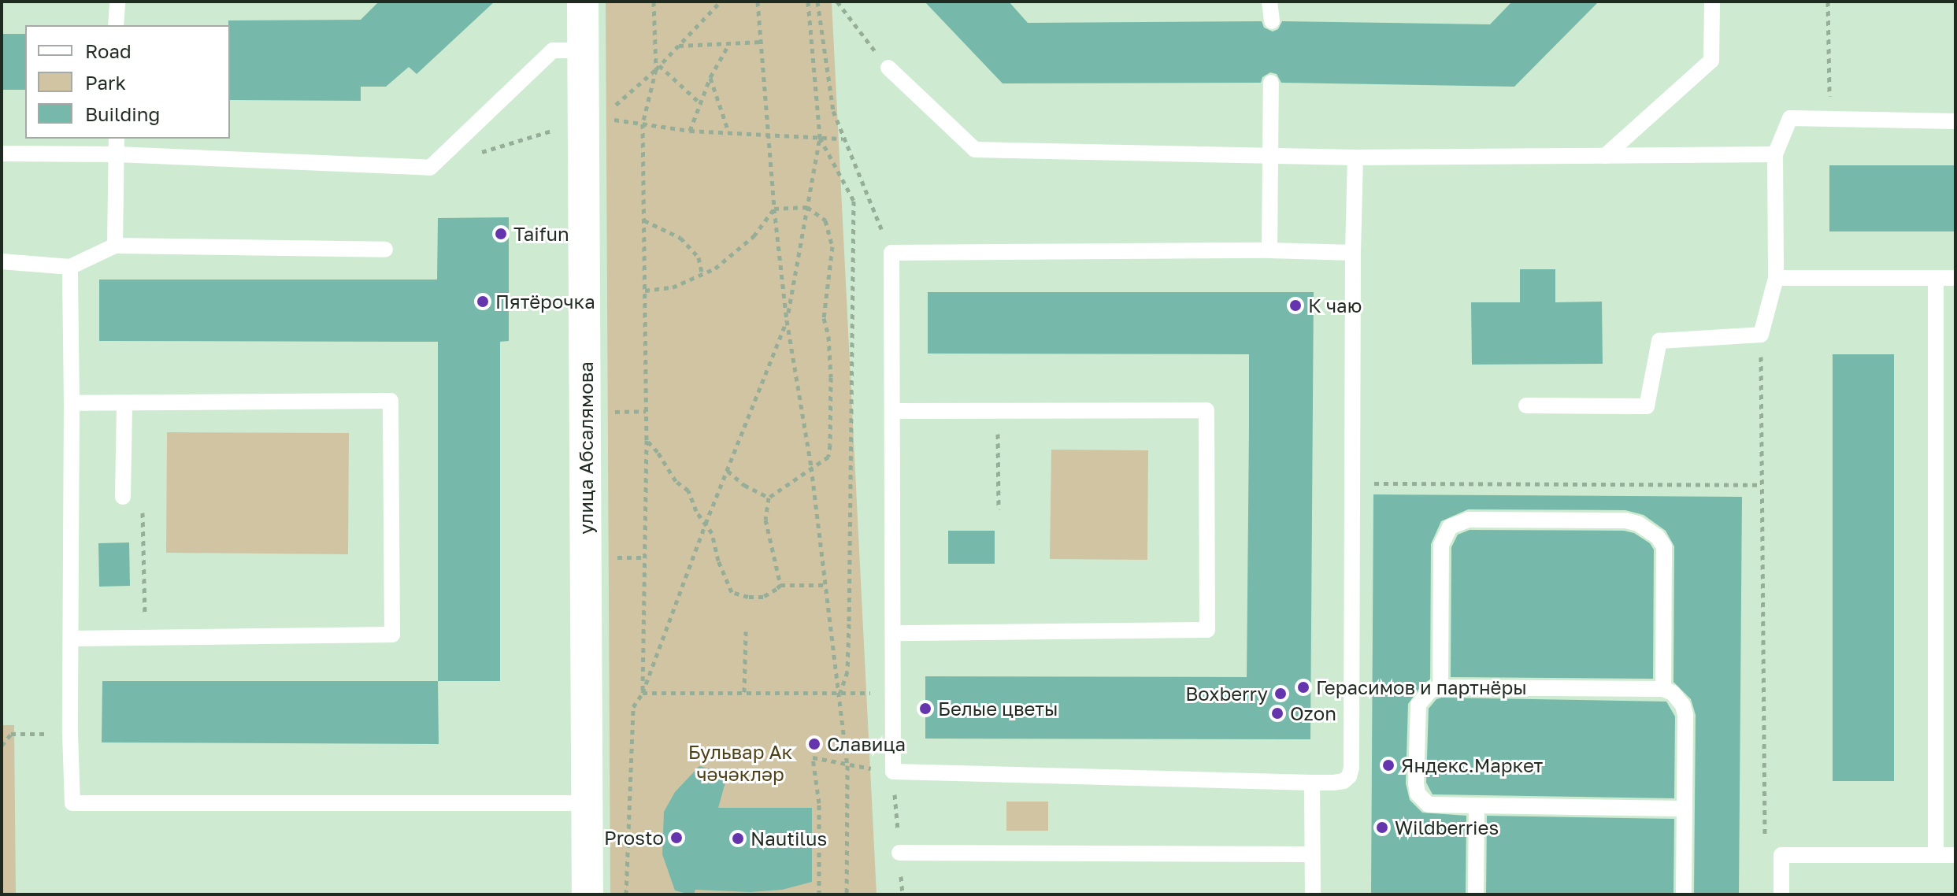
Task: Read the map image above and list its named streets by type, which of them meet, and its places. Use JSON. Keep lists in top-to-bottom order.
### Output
{
  "streets": {
    "street": ["улица Абсалямова"]
  },
  "parks": ["Бульвар Ак чәчәкләр"],
  "places": [
    "Taifun",
    "Пятёрочка",
    "К чаю",
    "Герасимов и партнёры",
    "Boxberry",
    "Белые цветы",
    "Ozon",
    "Славица",
    "Яндекс.Маркет",
    "Wildberries",
    "Prosto",
    "Nautilus"
  ],
  "legend": ["Road", "Park", "Building"]
}
